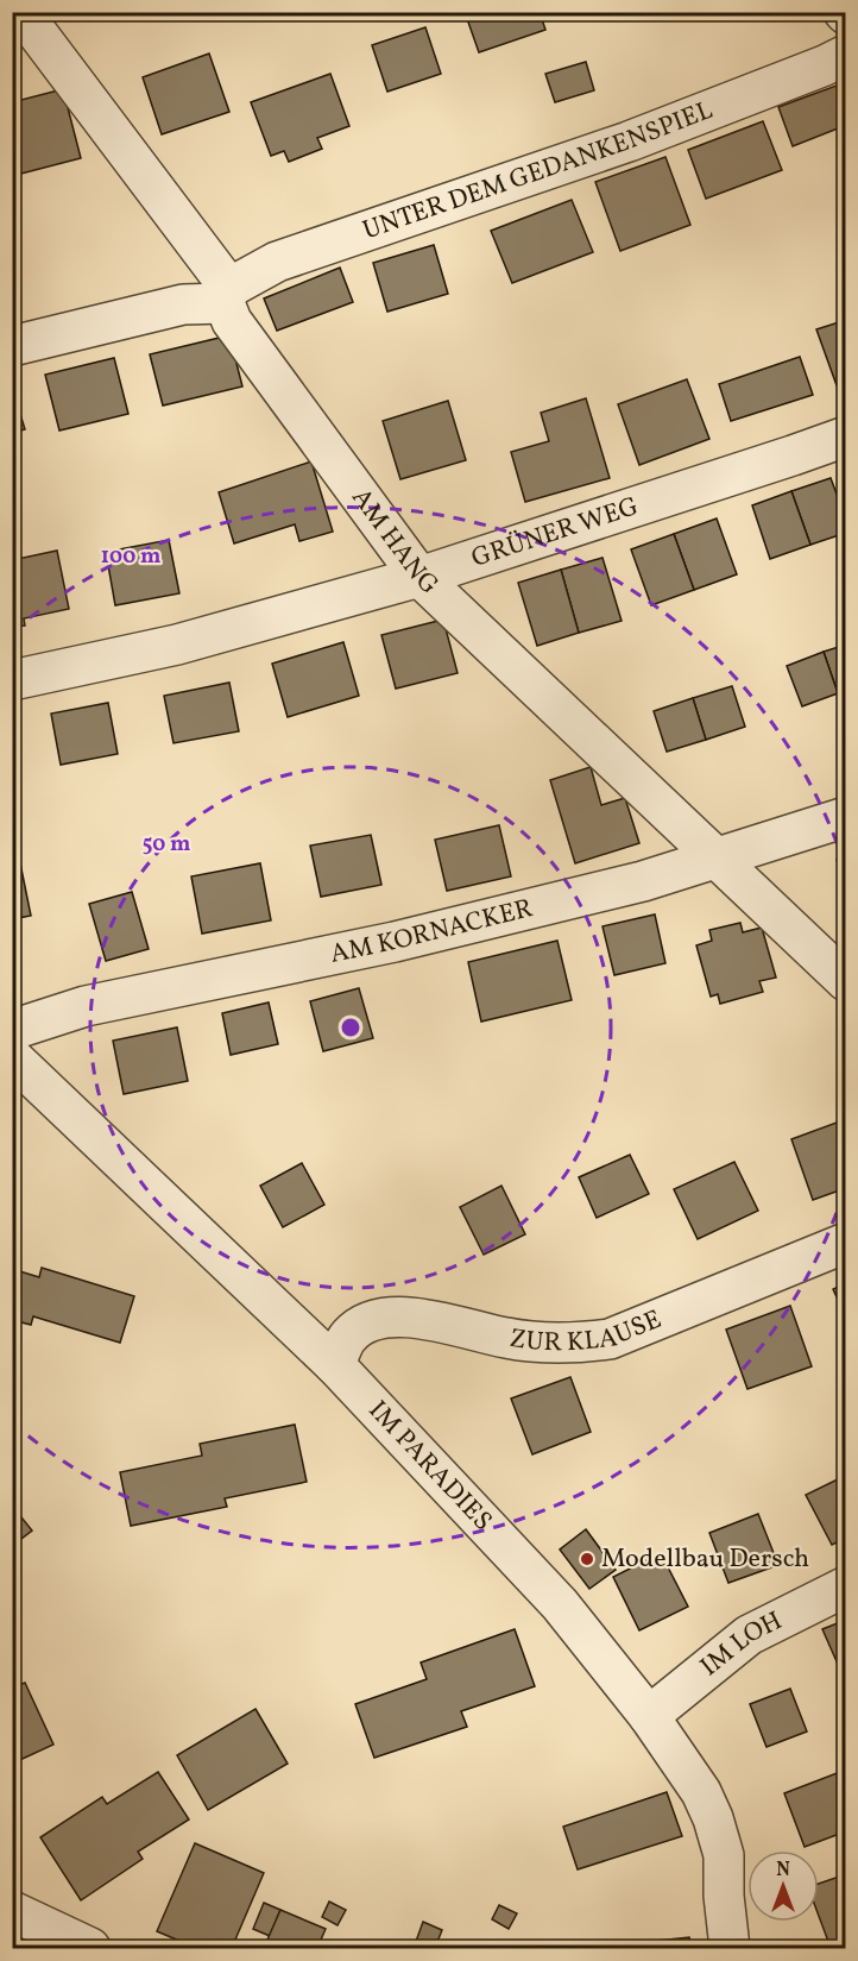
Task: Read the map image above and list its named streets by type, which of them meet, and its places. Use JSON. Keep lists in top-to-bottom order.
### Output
{
  "streets": {
    "street": [
      "UNTER DEM GEDANKENSPIEL",
      "GRÜNER WEG",
      "AM HANG",
      "AM KORNACKER",
      "ZUR KLAUSE",
      "IM PARADIES",
      "IM LOH"
    ]
  },
  "crossings": [
    ["UNTER DEM GEDANKENSPIEL", "AM HANG"],
    ["GRÜNER WEG", "AM HANG"],
    ["AM HANG", "AM KORNACKER"],
    ["ZUR KLAUSE", "IM PARADIES"],
    ["IM PARADIES", "IM LOH"]
  ],
  "places": ["Modellbau Dersch"],
  "north": "top",
  "rings": ["100 m", "50 m"]
}
